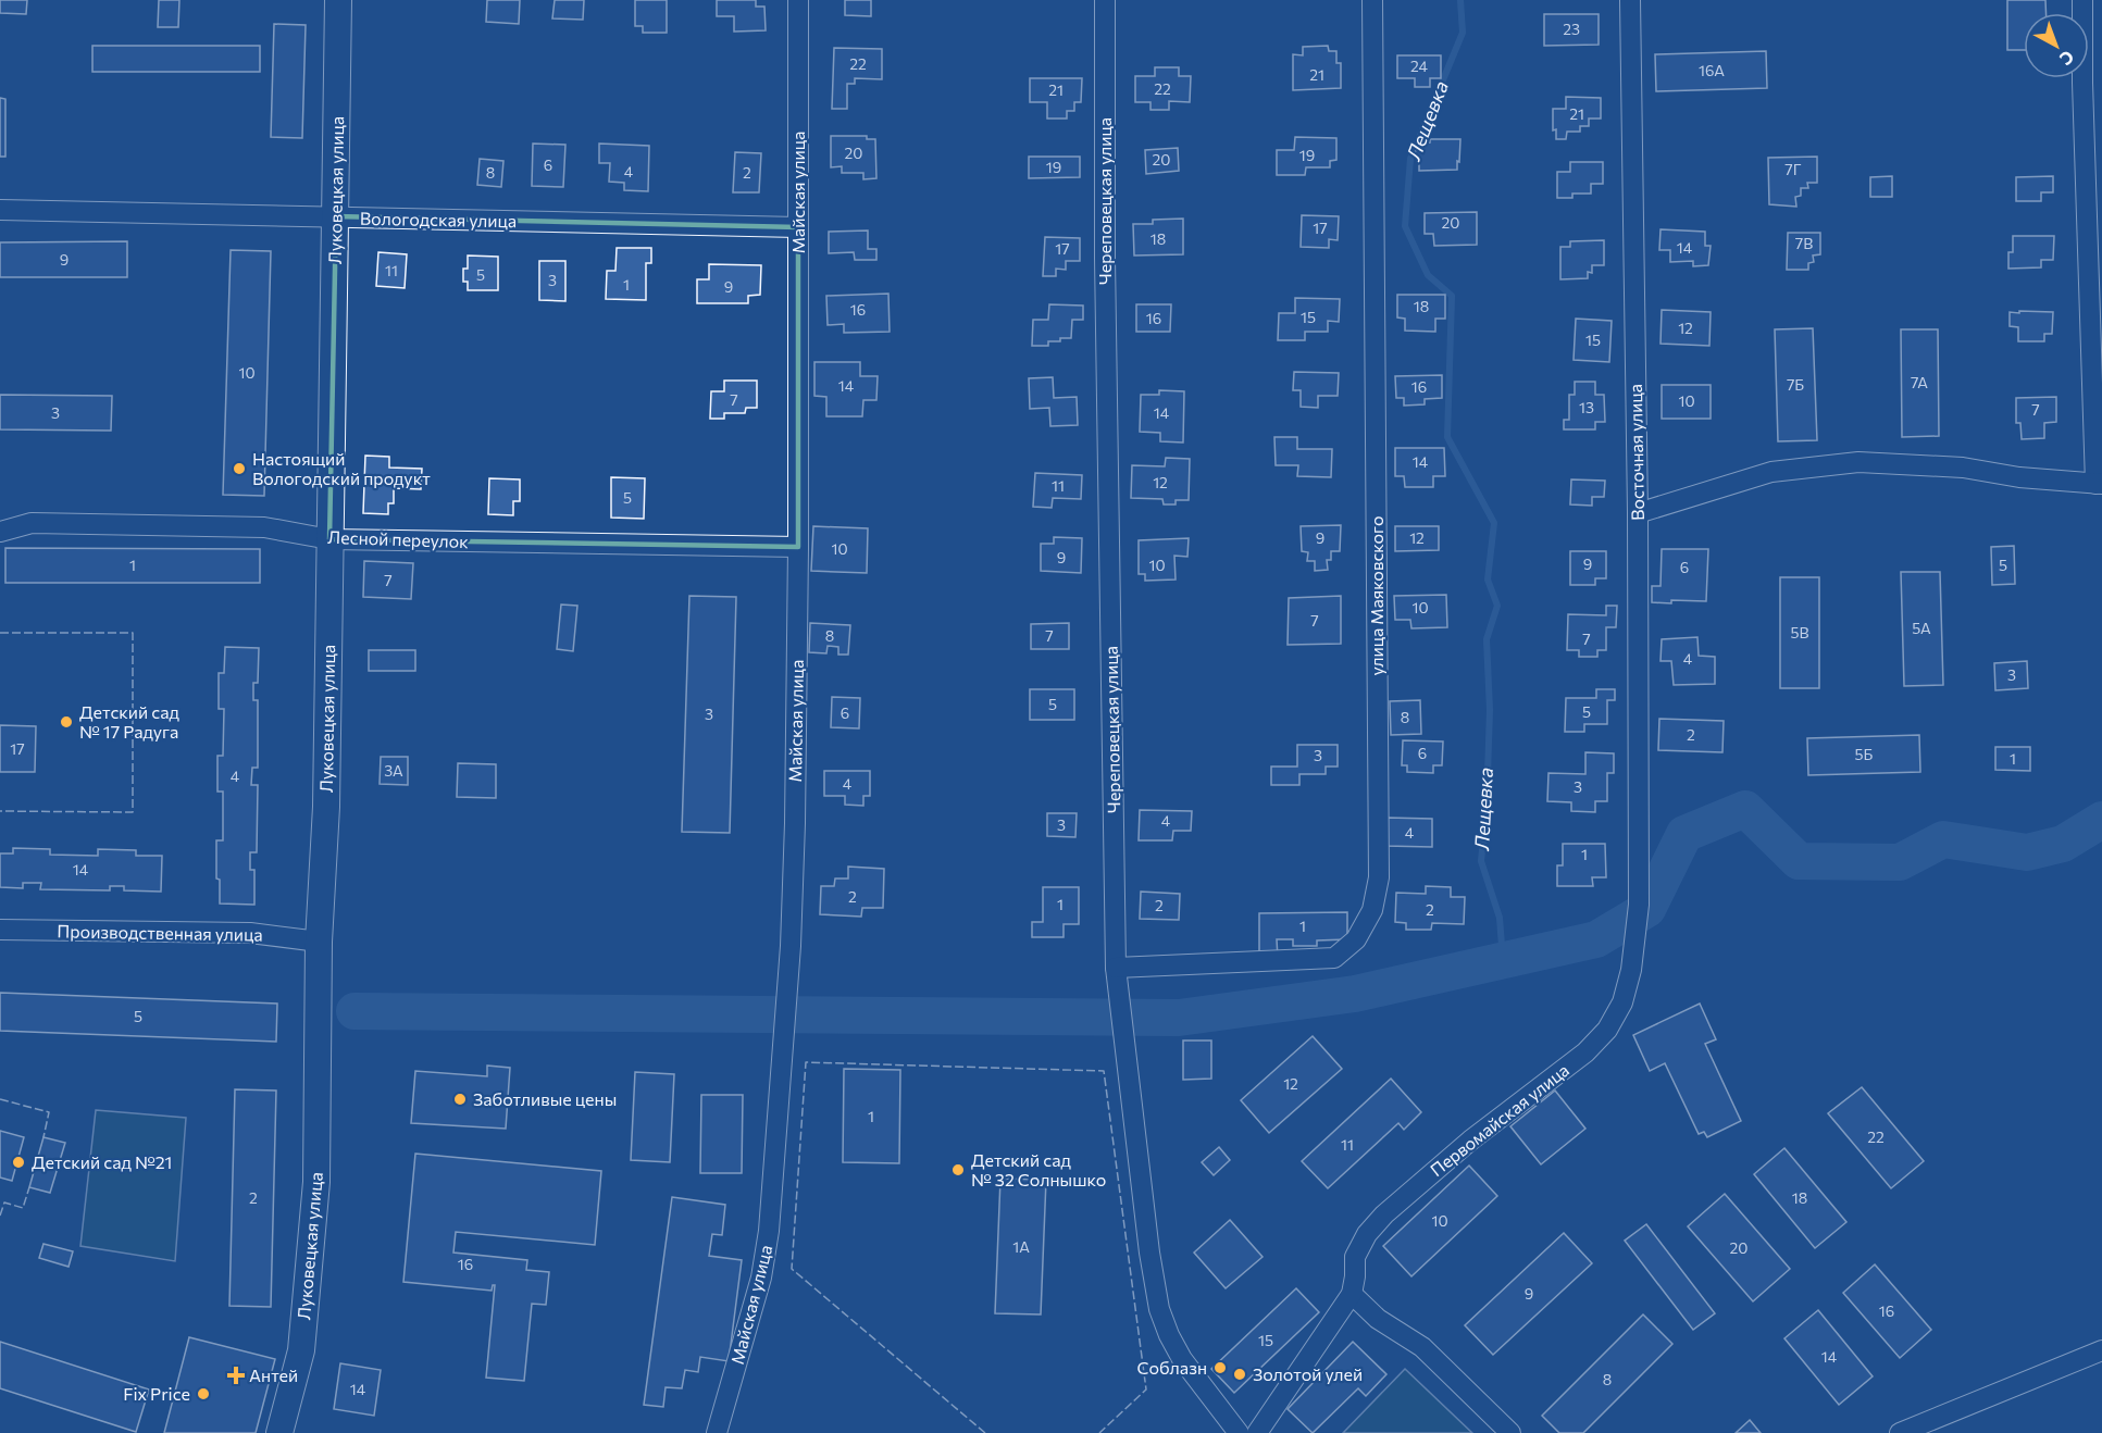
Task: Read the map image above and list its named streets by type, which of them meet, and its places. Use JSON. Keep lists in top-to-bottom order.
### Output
{
  "streets": {
    "street": [
      "Луковецкая улица",
      "Майская улица",
      "Череповецкая улица",
      "Вологодская улица",
      "Восточная улица",
      "Лесной переулок",
      "улица Маяковского",
      "Производственная улица",
      "Первомайская улица"
    ]
  },
  "crossings": [
    ["Луковецкая улица", "Вологодская улица"],
    ["Луковецкая улица", "Лесной переулок"],
    ["Луковецкая улица", "Производственная улица"],
    ["Майская улица", "Вологодская улица"],
    ["Майская улица", "Лесной переулок"],
    ["Череповецкая улица", "улица Маяковского"],
    ["Восточная улица", "Первомайская улица"]
  ],
  "water": ["Лещевка"],
  "places": {
    "other": [
      "Настоящий Вологодский продукт",
      "Детский сад № 17 Радуга",
      "Заботливые цены",
      "Детский сад №21",
      "Детский сад № 32 Солнышко",
      "Соблазн",
      "Золотой улей",
      "Fix Price"
    ],
    "health": ["Антей"]
  },
  "house_numbers": [
    "23",
    "22",
    "24",
    "16А",
    "21",
    "22",
    "21",
    "21",
    "20",
    "19",
    "20",
    "6",
    "19",
    "7Г",
    "4",
    "8",
    "2",
    "20",
    "17",
    "18",
    "7В",
    "14",
    "17",
    "9",
    "11",
    "5",
    "3",
    "1",
    "9",
    "18",
    "16",
    "15",
    "16",
    "12",
    "15",
    "10",
    "7А",
    "7Б",
    "14",
    "16",
    "7",
    "10",
    "13",
    "7",
    "3",
    "14",
    "14",
    "12",
    "11",
    "5",
    "9",
    "12",
    "10",
    "9",
    "9",
    "1",
    "10",
    "5",
    "6",
    "7",
    "10",
    "7",
    "5А",
    "5В",
    "8",
    "7",
    "7",
    "4",
    "3",
    "5",
    "5",
    "6",
    "3",
    "8",
    "2",
    "17",
    "6",
    "5Б",
    "3",
    "1",
    "3А",
    "4",
    "4",
    "3",
    "4",
    "3",
    "4",
    "1",
    "14",
    "2",
    "1",
    "2",
    "2",
    "1",
    "5",
    "12",
    "1",
    "22",
    "11",
    "2",
    "18",
    "10",
    "1А",
    "20",
    "16",
    "9",
    "16",
    "15",
    "14",
    "8",
    "14"
  ],
  "north": "bottom right"
}
